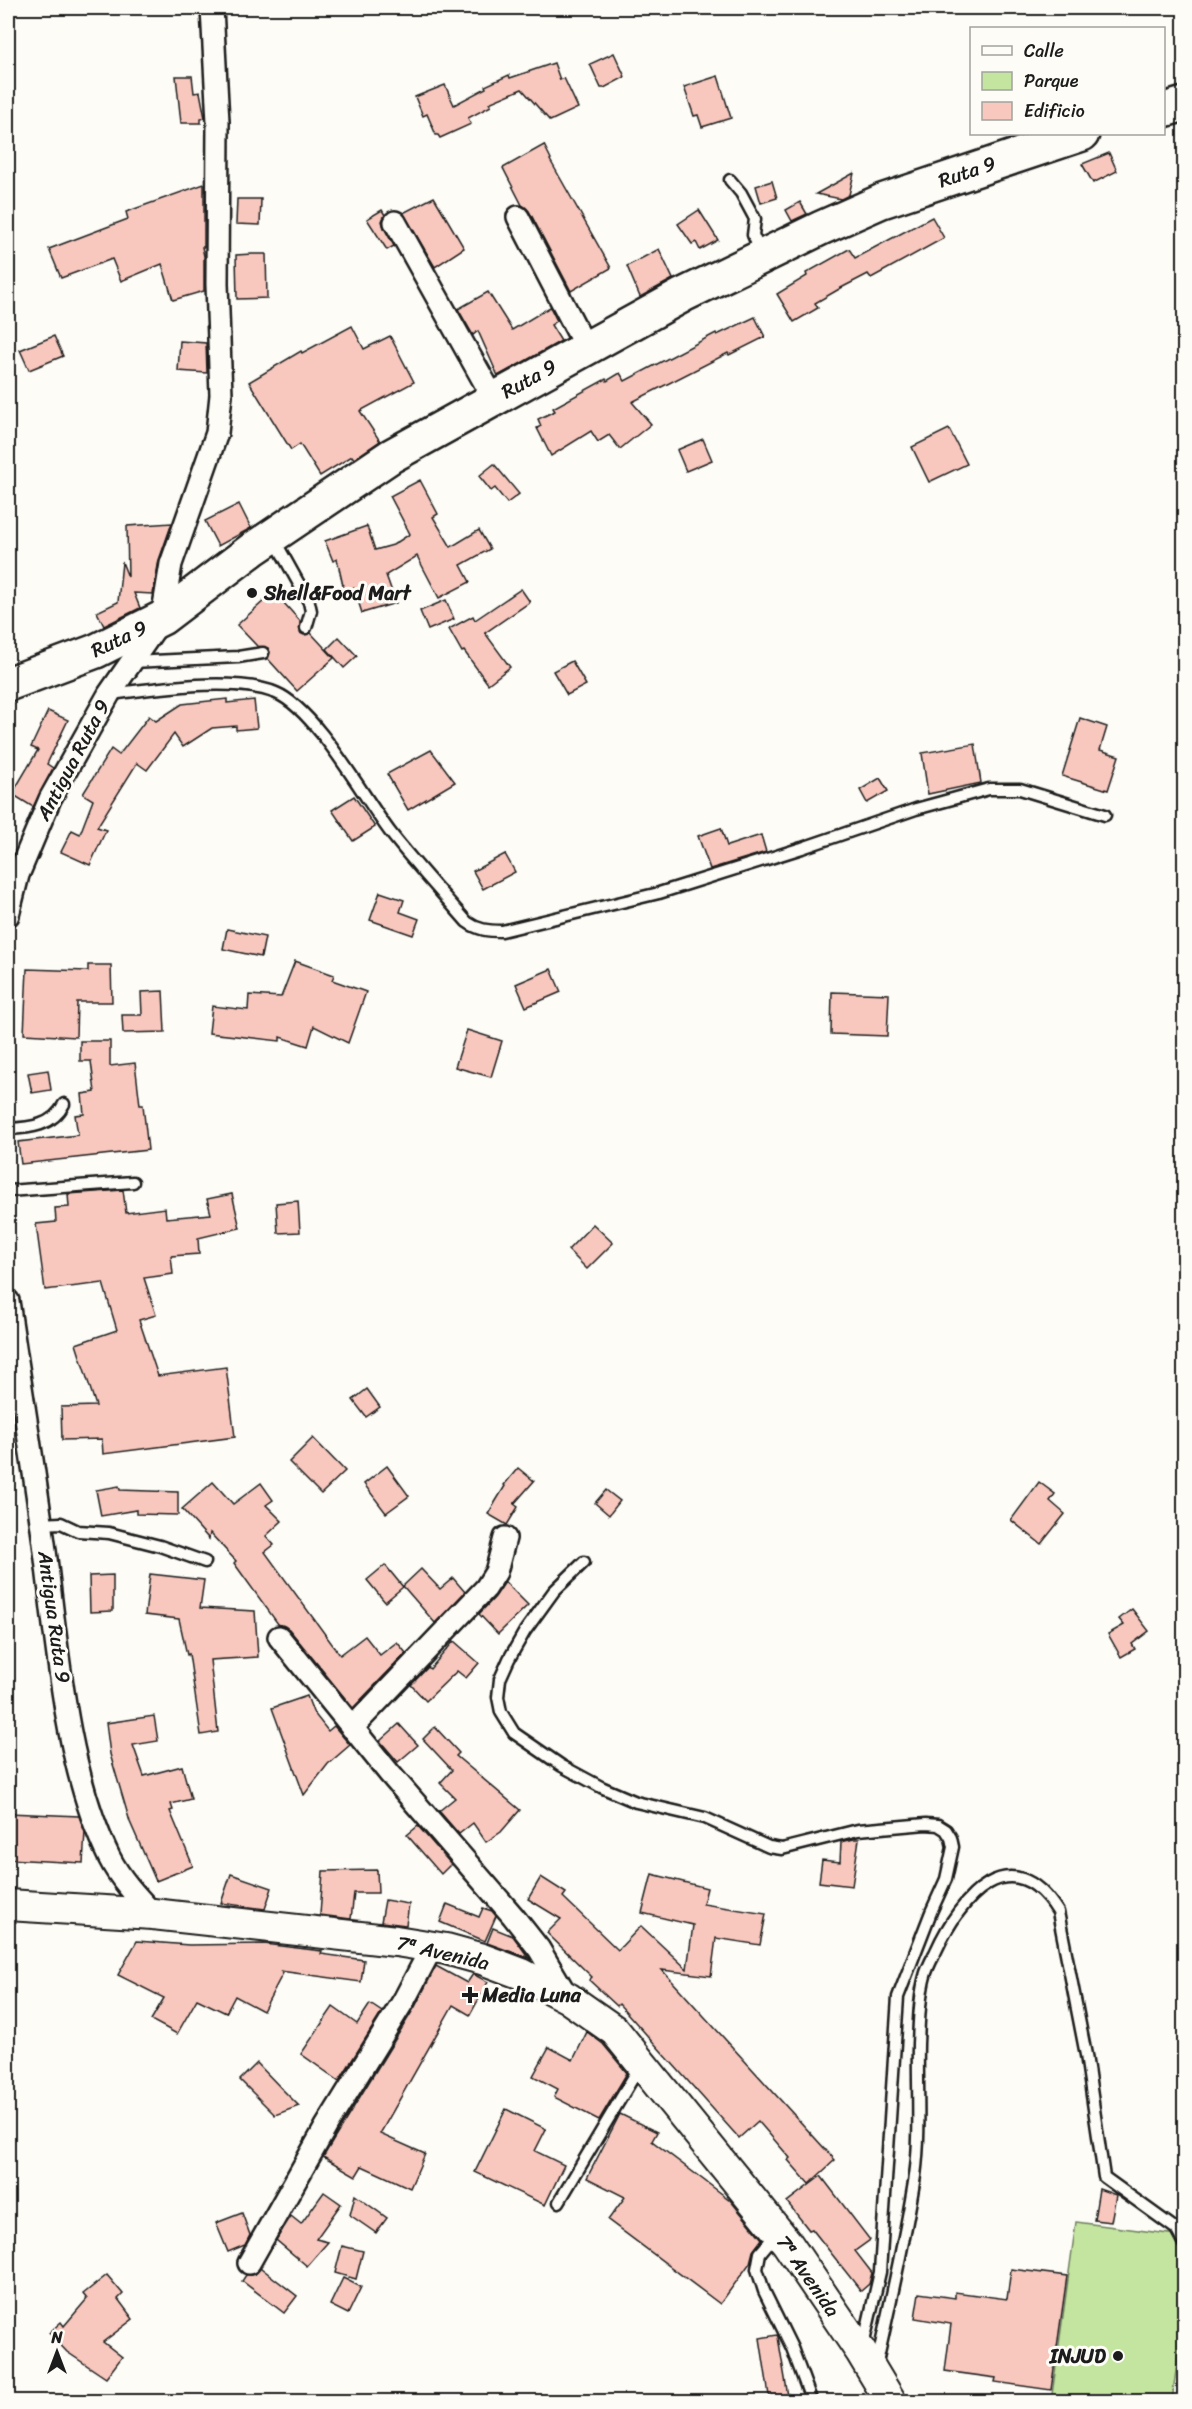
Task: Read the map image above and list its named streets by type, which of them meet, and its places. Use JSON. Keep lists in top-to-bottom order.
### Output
{
  "streets": {
    "main road": ["Ruta 9", "7ª Avenida"],
    "street": ["Antigua Ruta 9"]
  },
  "crossings": [
    ["Ruta 9", "Antigua Ruta 9"],
    ["Antigua Ruta 9", "7ª Avenida"]
  ],
  "places": {
    "other": ["Shell&Food Mart", "INJUD"],
    "health": ["Media Luna"]
  },
  "legend": ["Calle", "Parque", "Edificio"],
  "north": "top"
}
